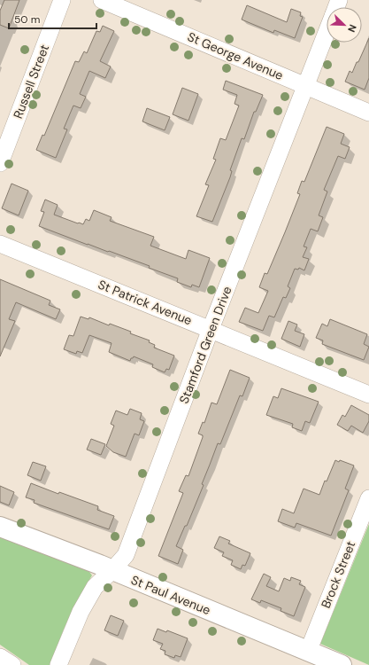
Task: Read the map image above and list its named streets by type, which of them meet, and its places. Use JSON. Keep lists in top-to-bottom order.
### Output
{
  "streets": {
    "main road": ["St Paul Avenue"],
    "street": [
      "St George Avenue",
      "Russell Street",
      "St Patrick Avenue",
      "Stamford Green Drive",
      "Brock Street"
    ]
  },
  "crossings": [
    ["St George Avenue", "Stamford Green Drive"],
    ["St Patrick Avenue", "Stamford Green Drive"],
    ["Stamford Green Drive", "St Paul Avenue"],
    ["Brock Street", "St Paul Avenue"]
  ],
  "scale_bar": "50 m",
  "north": "bottom right"
}
